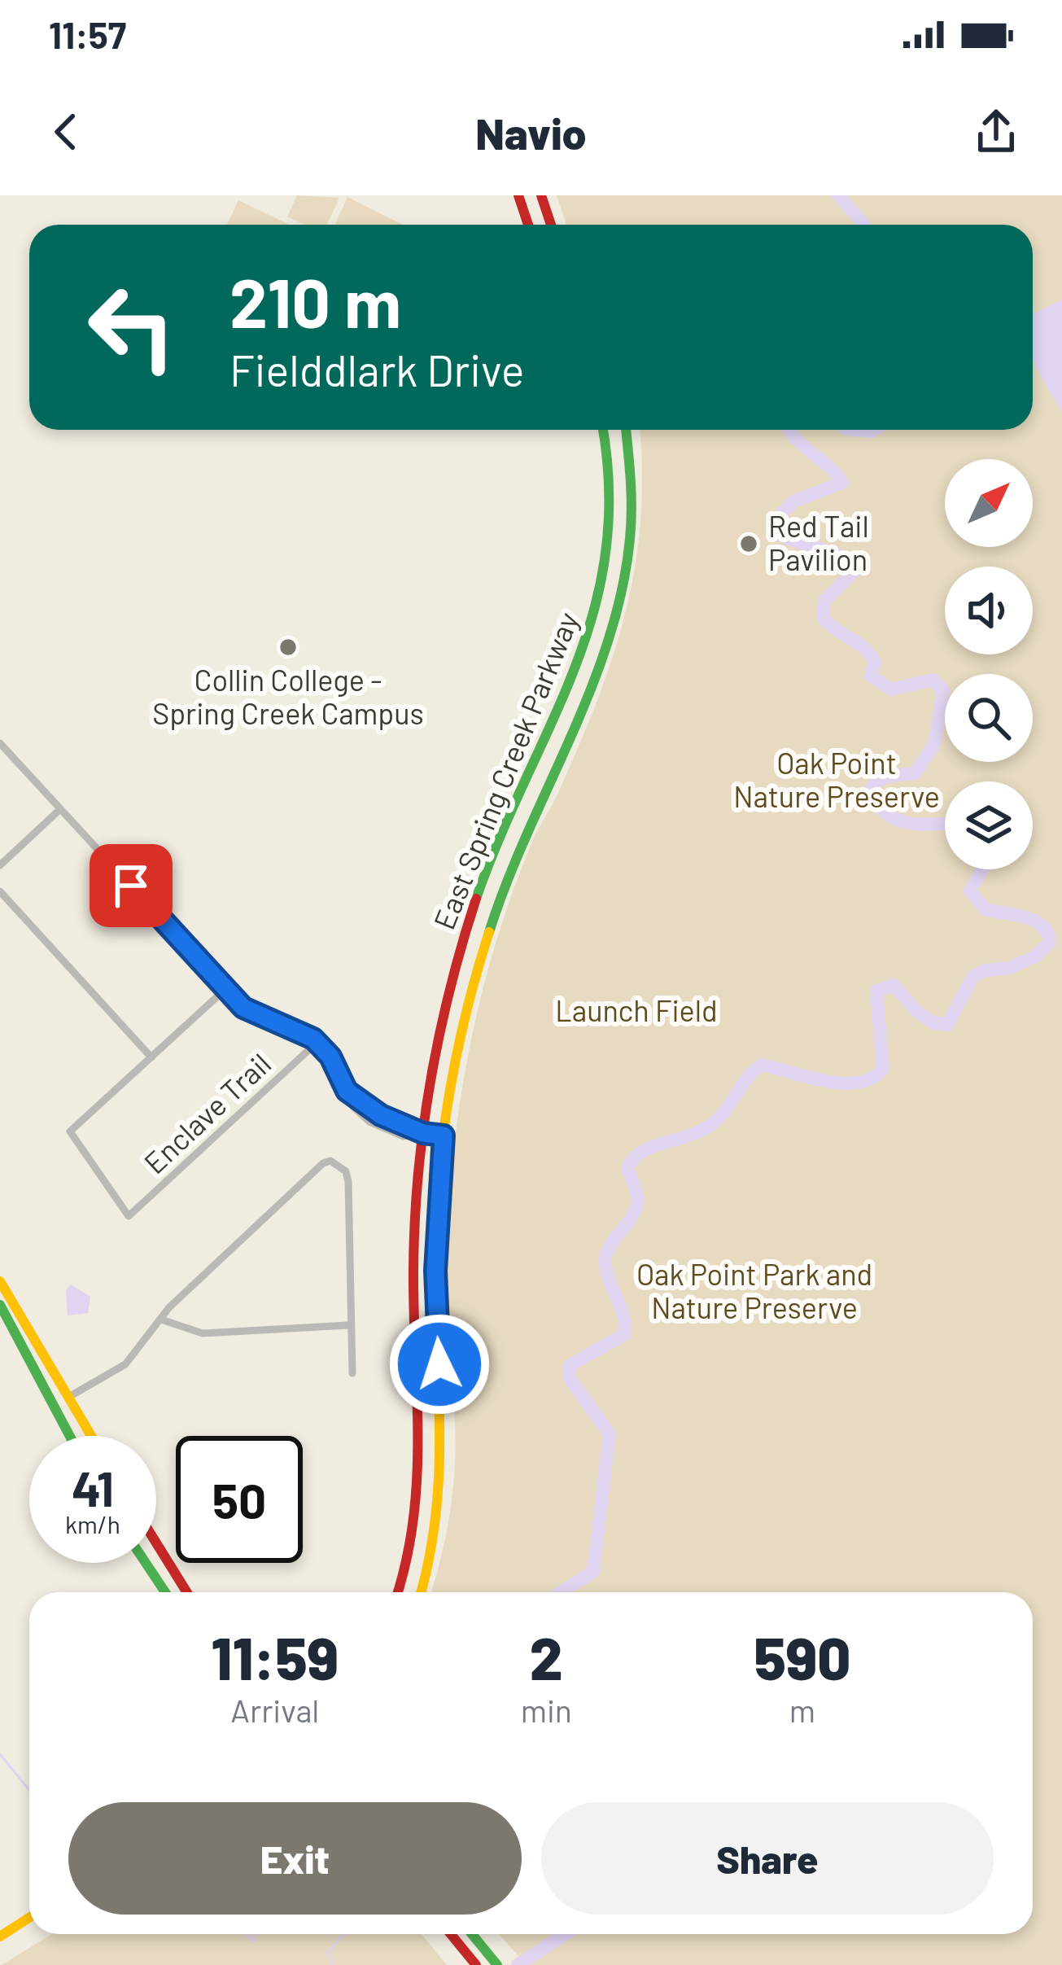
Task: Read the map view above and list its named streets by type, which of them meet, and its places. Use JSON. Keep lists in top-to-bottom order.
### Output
{
  "streets": {
    "main road": ["East Spring Creek Parkway"],
    "street": ["Enclave Trail"]
  },
  "parks": ["Oak Point Nature Preserve", "Launch Field", "Oak Point Park and Nature Preserve"],
  "places": ["Red Tail Pavilion", "Collin College - Spring Creek Campus"],
  "north": "top right",
  "page": {
    "status": "11:57",
    "header": "Navio",
    "turn": ["210 m", "Fielddlark Drive"],
    "speed": "41 km/h",
    "limit": "50",
    "eta": [
      "11:59",
      "Arrival",
      "2",
      "min",
      "590",
      "m"
    ],
    "buttons": ["Exit", "Share"]
  }
}
